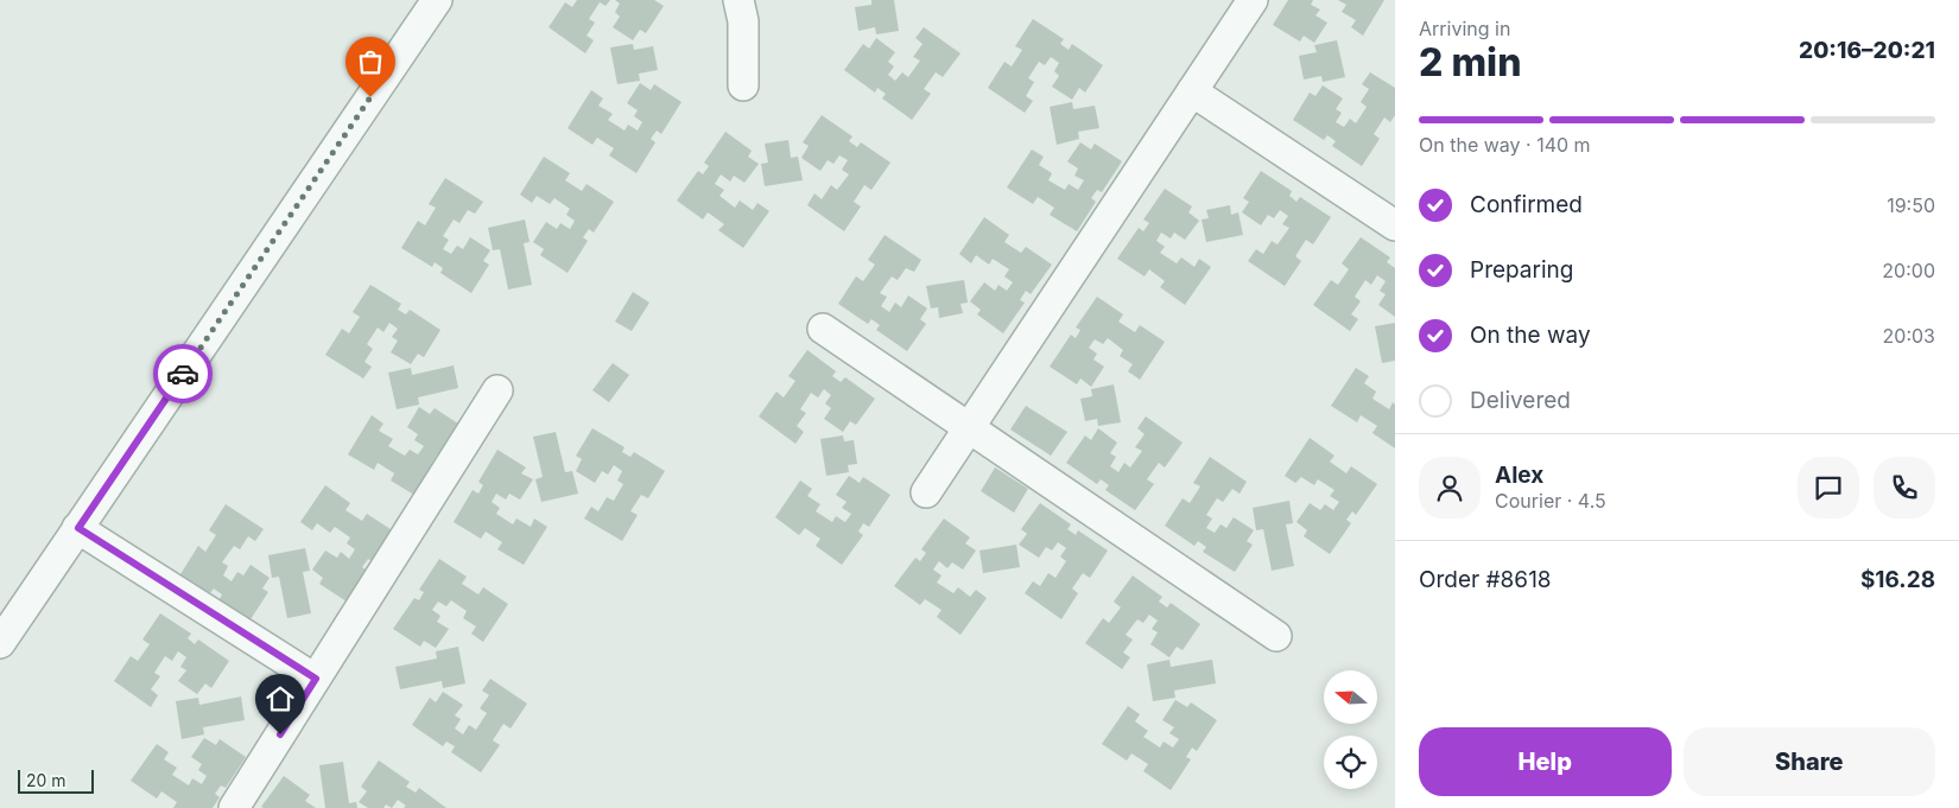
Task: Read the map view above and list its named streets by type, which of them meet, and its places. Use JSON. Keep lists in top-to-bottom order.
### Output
{
  "scale_bar": "20 m",
  "north": "left",
  "page": {
    "heading": ["2 min", "Arriving in", "20:16–20:21"],
    "panel": [
      "Alex",
      "Courier · 4.5",
      "Order #8618",
      "$16.28"
    ],
    "bar": "On the way · 140 m",
    "list": [
      ["Confirmed", "19:50"],
      ["Preparing", "20:00"],
      ["On the way", "20:03"],
      "Delivered"
    ],
    "buttons": ["Help", "Share"],
    "scale": "20 m"
  }
}
